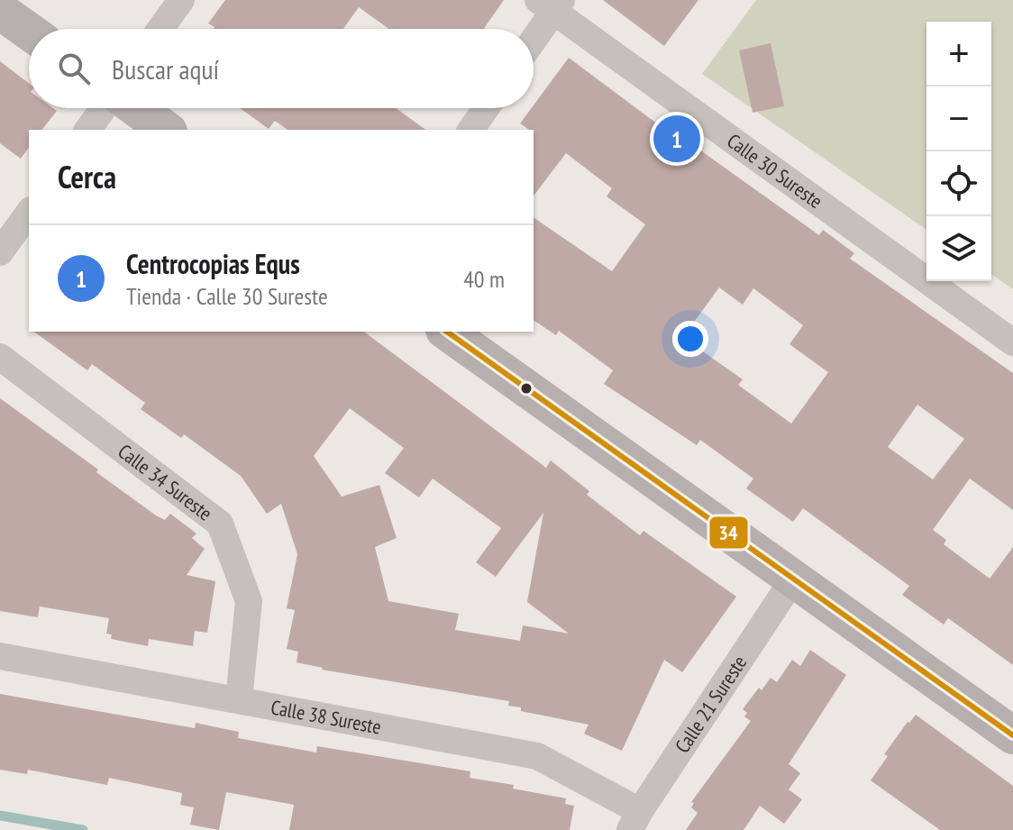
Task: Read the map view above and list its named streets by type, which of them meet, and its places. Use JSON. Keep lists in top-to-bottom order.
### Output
{
  "streets": {
    "street": [
      "Calle 30 Sureste",
      "Calle 34 Sureste",
      "Calle 21 Sureste",
      "Calle 38 Sureste"
    ]
  },
  "crossings": [
    ["Calle 34 Sureste", "Calle 38 Sureste"],
    ["Calle 21 Sureste", "Calle 38 Sureste"]
  ],
  "lines": ["transit line 34"],
  "page": {
    "map_buttons": ["+", "−"],
    "search": "Buscar aquí",
    "pins": "1",
    "heading": "Cerca",
    "list": [
      {
        "mark": "1",
        "name": "Centrocopias Equs",
        "note": "Tienda · Calle 30 Sureste",
        "value": "40 m"
      }
    ]
  }
}
